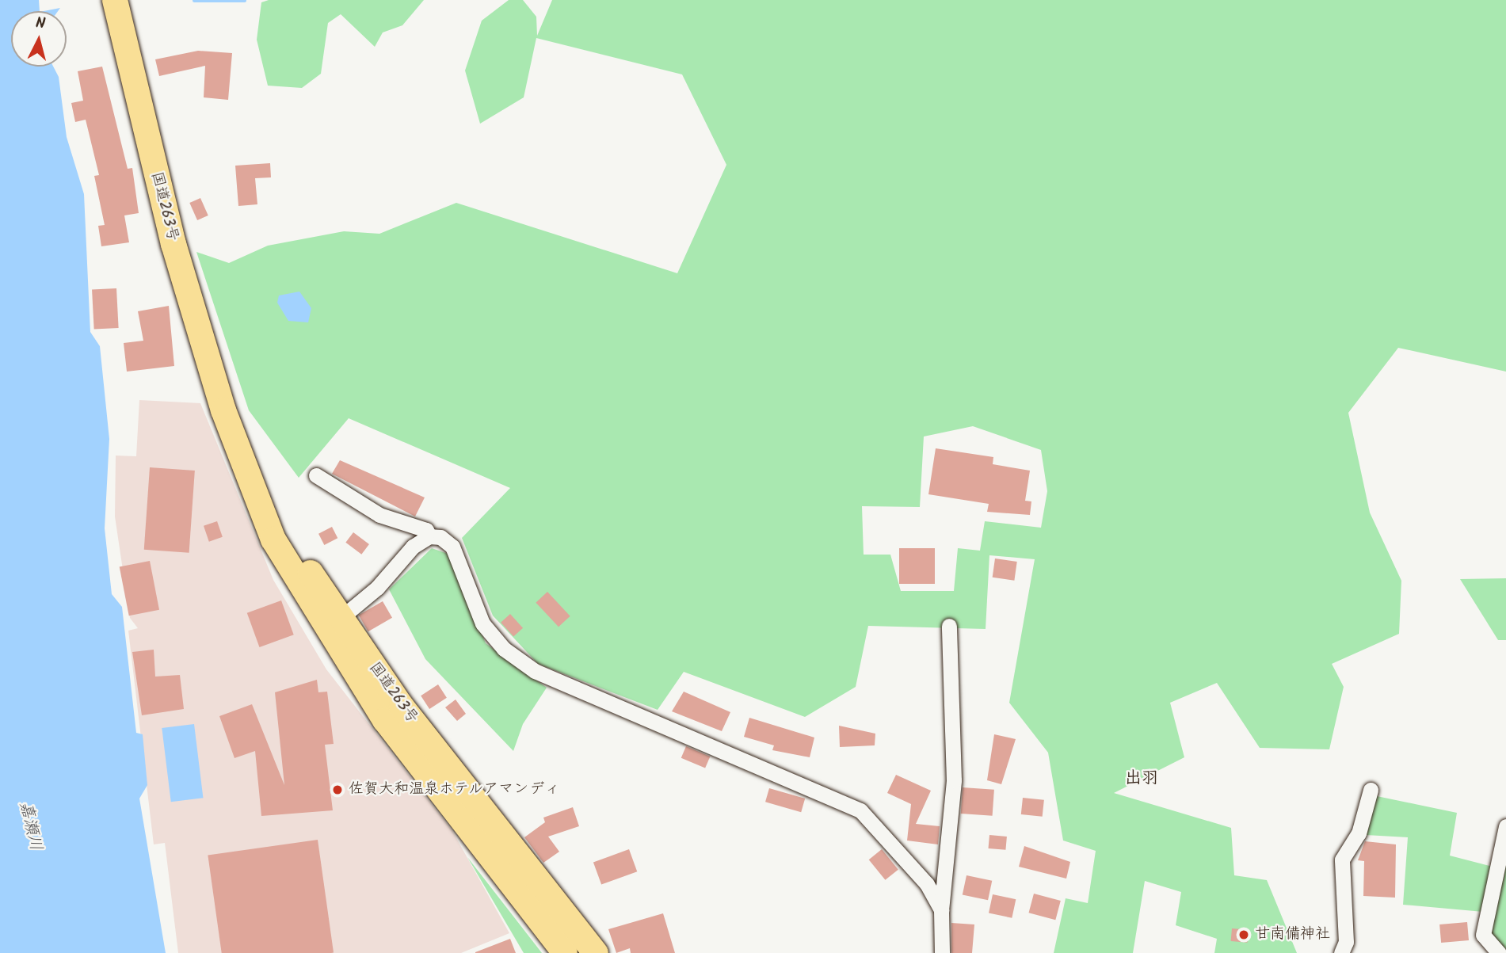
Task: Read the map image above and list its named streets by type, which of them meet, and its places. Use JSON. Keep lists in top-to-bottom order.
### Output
{
  "streets": {
    "highway": ["国道263号"]
  },
  "districts": ["出羽"],
  "water": ["嘉瀬川"],
  "places": ["佐賀大和温泉ホテルアマンディ", "甘南備神社"],
  "north": "top"
}
